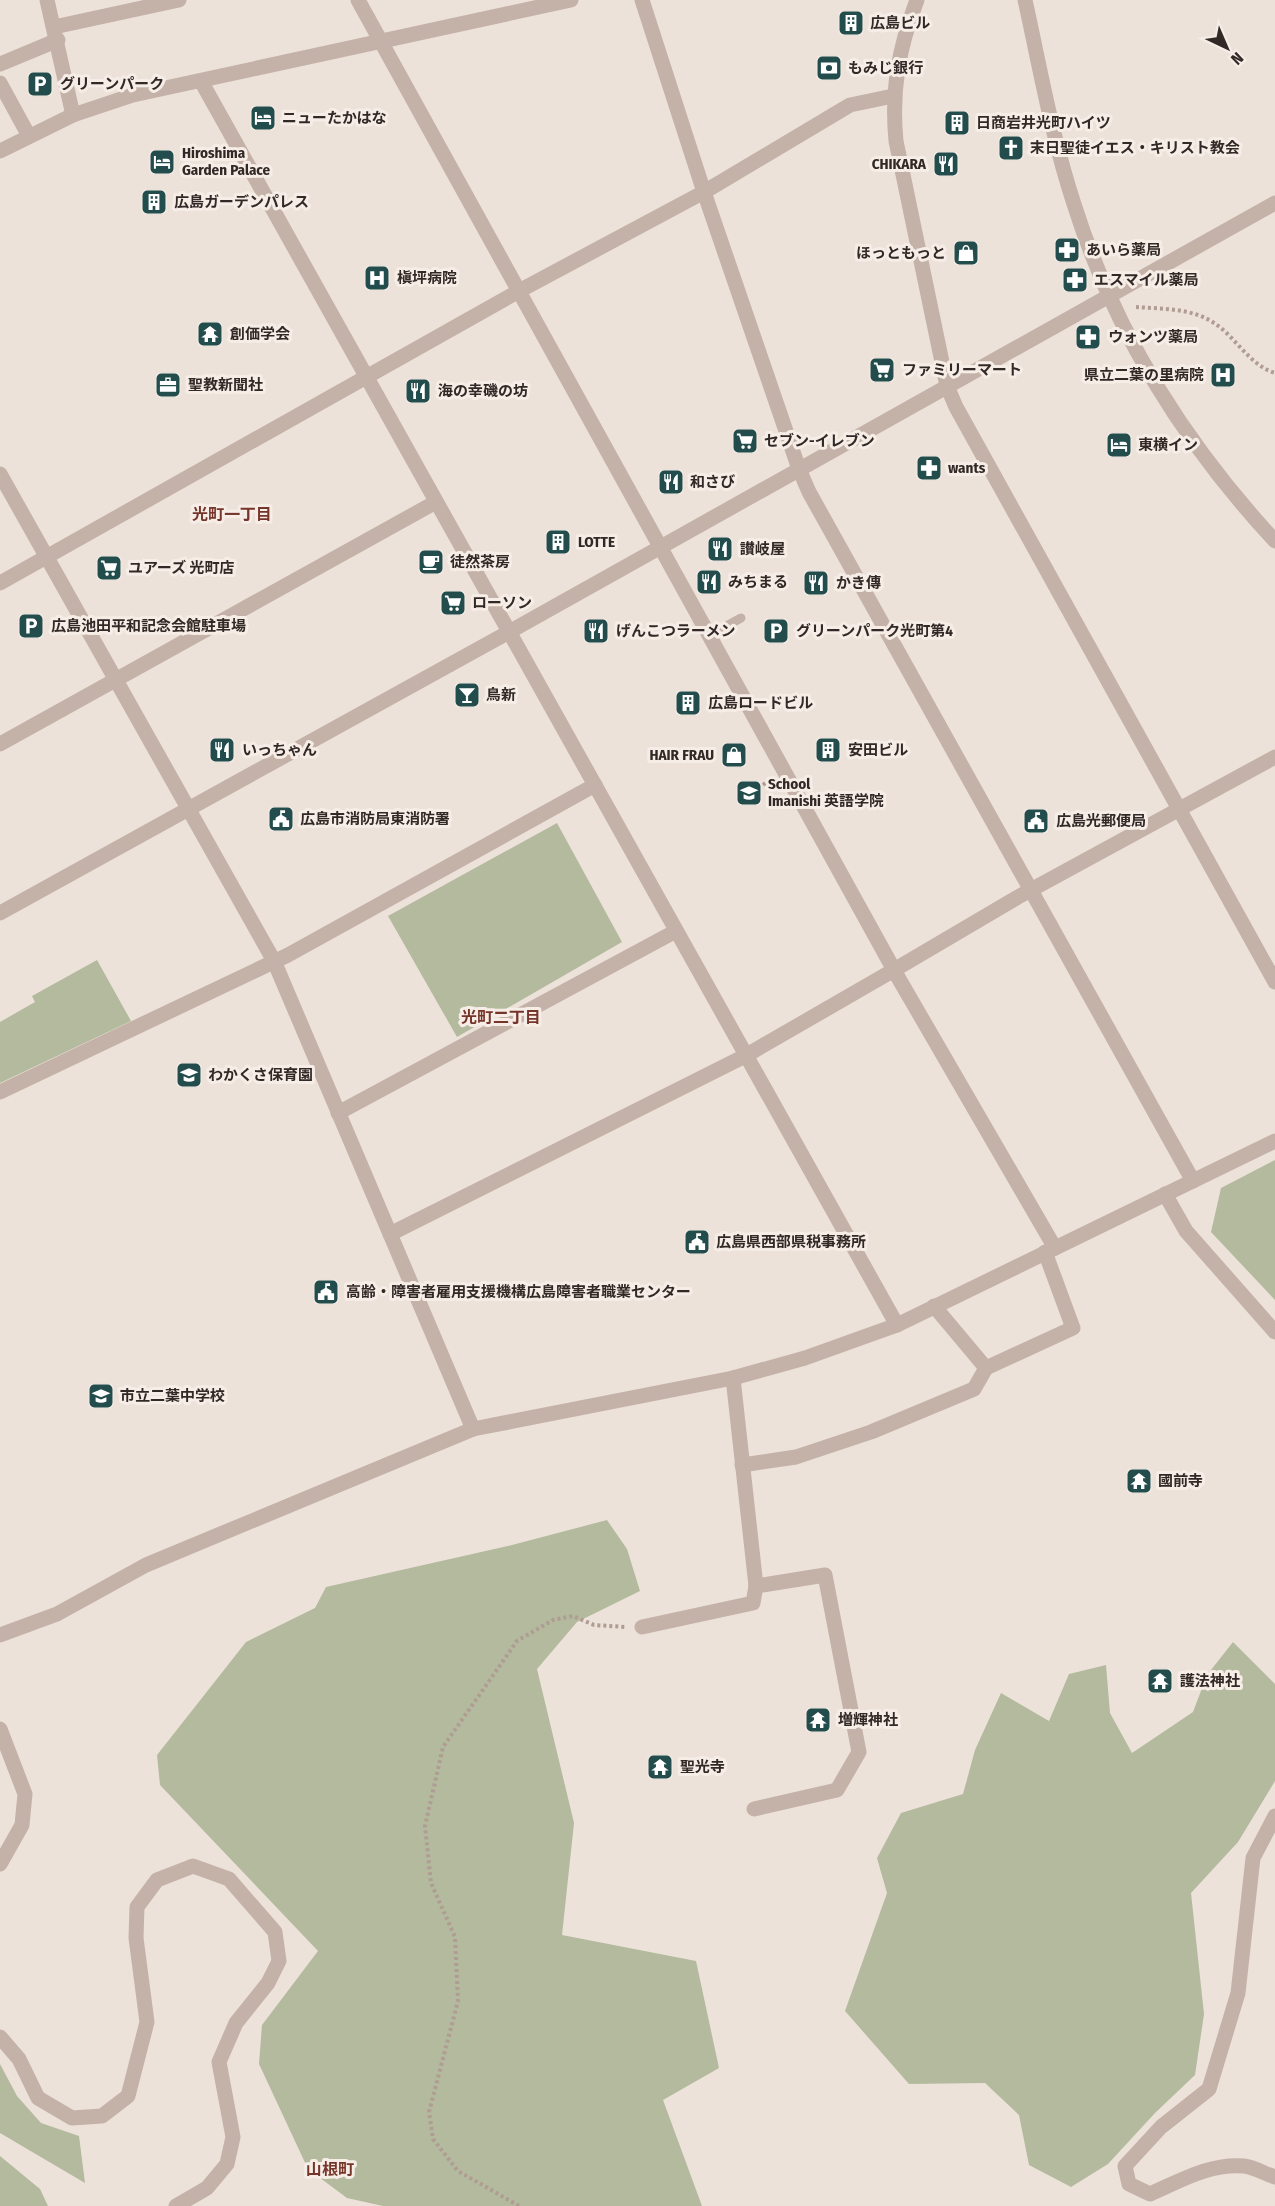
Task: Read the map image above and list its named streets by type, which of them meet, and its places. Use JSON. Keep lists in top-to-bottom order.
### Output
{
  "districts": ["光町一丁目", "光町二丁目", "山根町"],
  "places": {
    "building": [
      "広島ビル",
      "日商岩井光町ハイツ",
      "広島ガーデンパレス",
      "LOTTE",
      "広島ロードビル",
      "安田ビル"
    ],
    "bank": ["もみじ銀行"],
    "parking": ["グリーンパーク", "広島池田平和記念会館駐車場", "グリーンパーク光町第4"],
    "hotel": ["ニューたかはな", "Hiroshima Garden Palace", "東横イン"],
    "church": ["末日聖徒イエス・キリスト教会"],
    "restaurant": [
      "CHIKARA",
      "海の幸磯の坊",
      "和さび",
      "讃岐屋",
      "みちまる",
      "かき傳",
      "げんこつラーメン",
      "いっちゃん"
    ],
    "pharmacy": [
      "あいら薬局",
      "エスマイル薬局",
      "ウォンツ薬局",
      "wants"
    ],
    "shop": ["ほっともっと", "HAIR FRAU"],
    "hospital": ["槇坪病院", "県立二葉の里病院"],
    "temple": [
      "創価学会",
      "國前寺",
      "護法神社",
      "増輝神社",
      "聖光寺"
    ],
    "supermarket": [
      "ファミリーマート",
      "セブン-イレブン",
      "ユアーズ 光町店",
      "ローソン"
    ],
    "office": ["聖教新聞社"],
    "cafe": ["徒然茶房"],
    "bar": ["鳥新"],
    "school or university": ["School Imanishi 英語学院", "わかくさ保育園", "市立二葉中学校"],
    "public building": [
      "広島市消防局東消防署",
      "広島光郵便局",
      "広島県西部県税事務所",
      "高齢・障害者雇用支援機構広島障害者職業センター"
    ]
  },
  "north": "bottom right"
}
